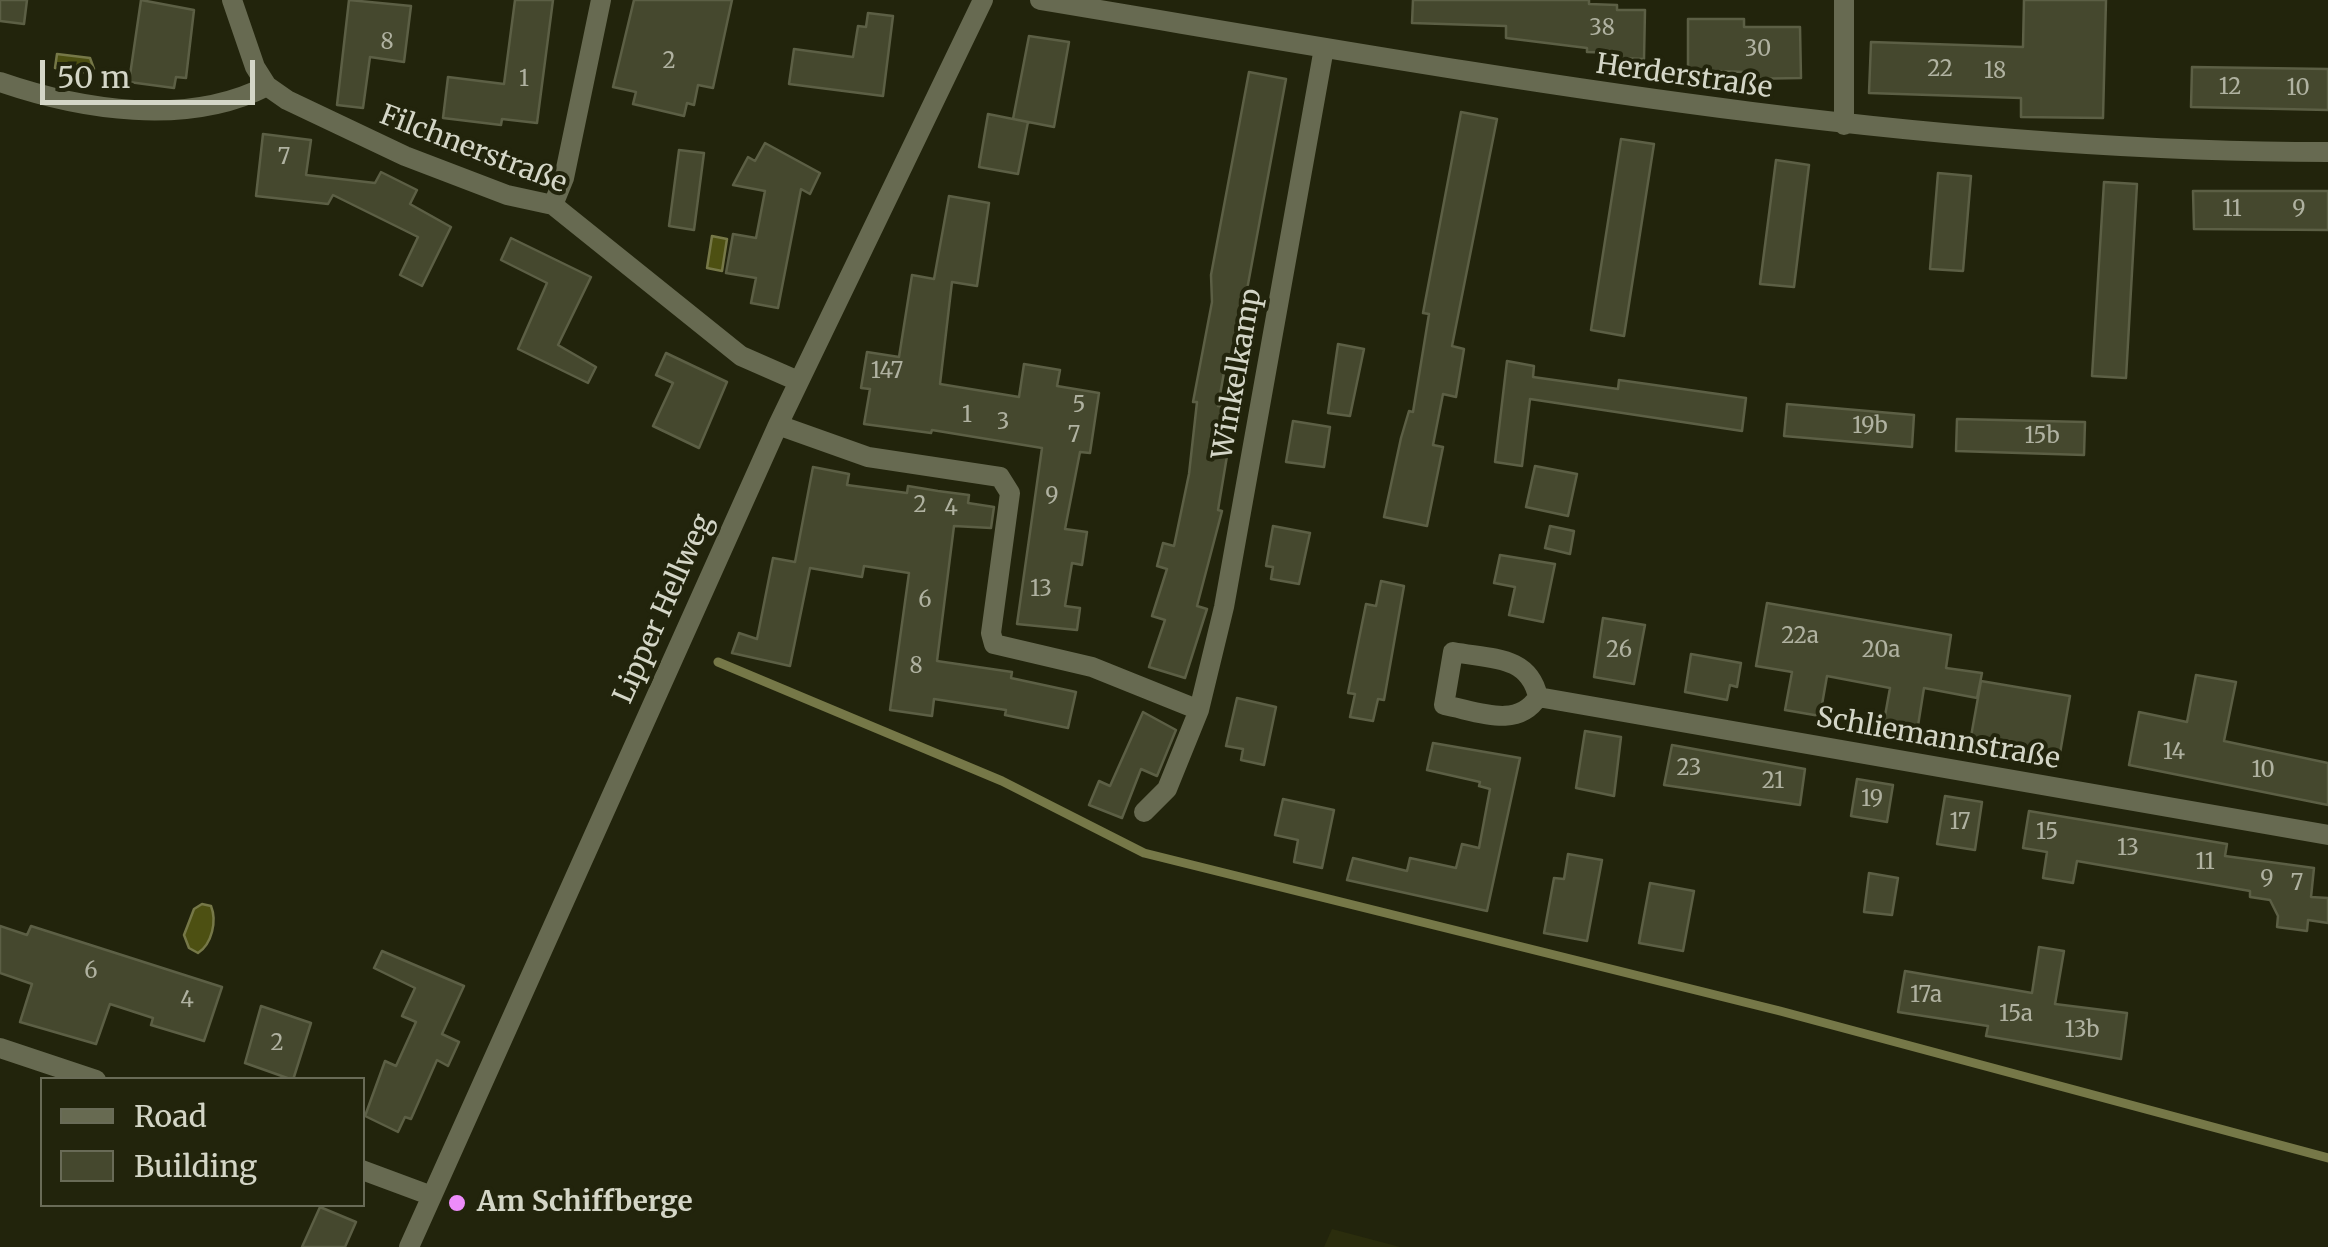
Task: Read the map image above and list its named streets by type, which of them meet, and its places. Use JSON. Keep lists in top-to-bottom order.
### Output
{
  "streets": {
    "street": [
      "Herderstraße",
      "Filchnerstraße",
      "Winkelkamp",
      "Lipper Hellweg",
      "Schliemannstraße"
    ]
  },
  "crossings": [
    ["Herderstraße", "Winkelkamp"],
    ["Filchnerstraße", "Lipper Hellweg"]
  ],
  "places": ["Am Schiffberge"],
  "house_numbers": [
    "38",
    "8",
    "30",
    "2",
    "22",
    "18",
    "1",
    "12",
    "10",
    "7",
    "11",
    "9",
    "147",
    "5",
    "1",
    "3",
    "19b",
    "7",
    "15b",
    "9",
    "2",
    "4",
    "13",
    "6",
    "22a",
    "26",
    "20a",
    "8",
    "14",
    "23",
    "10",
    "21",
    "19",
    "17",
    "15",
    "13",
    "11",
    "9",
    "7",
    "6",
    "17a",
    "4",
    "15a",
    "13b",
    "2"
  ],
  "legend": ["Road", "Building"],
  "scale_bar": "50 m"
}
